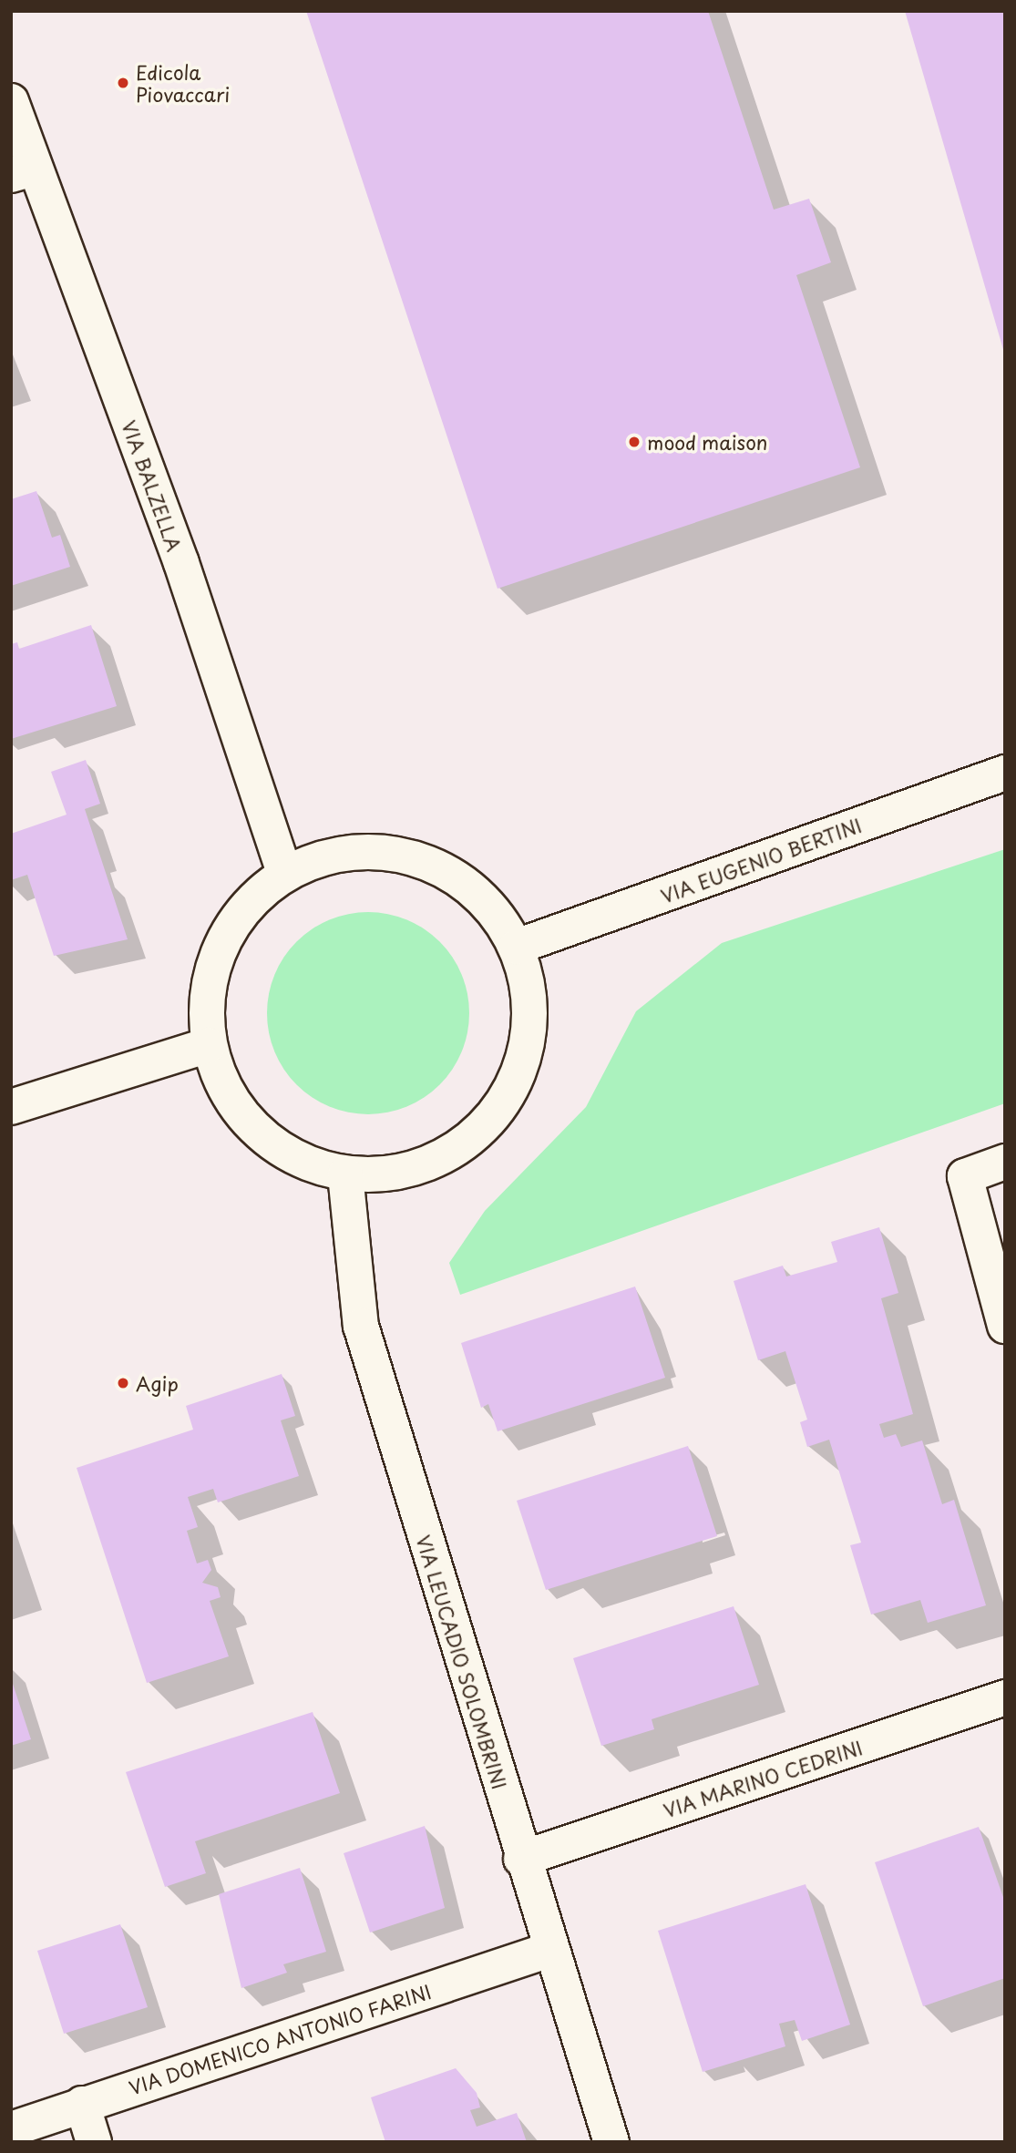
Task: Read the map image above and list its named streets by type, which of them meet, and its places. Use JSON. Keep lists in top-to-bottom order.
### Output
{
  "streets": {
    "street": [
      "VIA BALZELLA",
      "VIA EUGENIO BERTINI",
      "VIA LEUCADIO SOLOMBRINI",
      "VIA MARINO CEDRINI",
      "VIA DOMENICO ANTONIO FARINI"
    ]
  },
  "crossings": [
    ["VIA LEUCADIO SOLOMBRINI", "VIA MARINO CEDRINI"],
    ["VIA LEUCADIO SOLOMBRINI", "VIA DOMENICO ANTONIO FARINI"]
  ],
  "places": ["Edicola Piovaccari", "mood maison", "Agip"]
}
